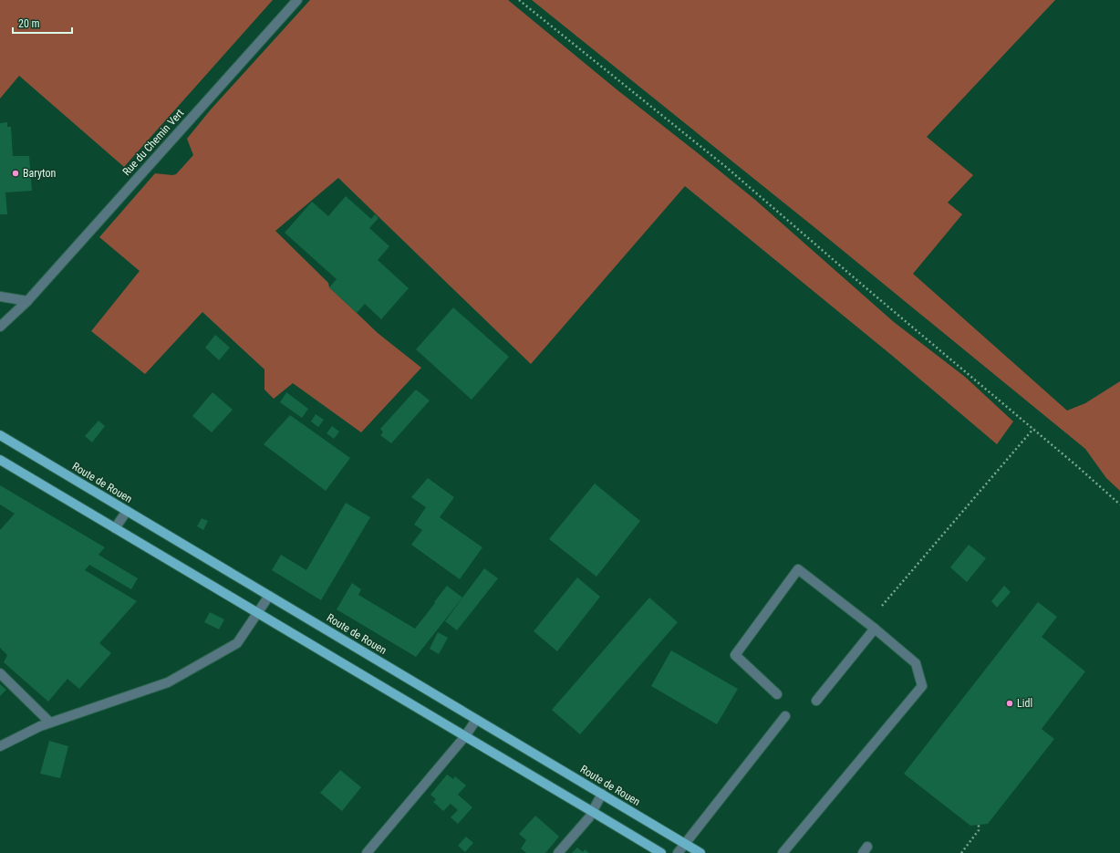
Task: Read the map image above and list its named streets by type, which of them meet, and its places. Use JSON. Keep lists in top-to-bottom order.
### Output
{
  "streets": {
    "main road": ["Route de Rouen"],
    "street": ["Rue du Chemin Vert"]
  },
  "places": ["Baryton", "Lidl"],
  "scale_bar": "20 m"
}
